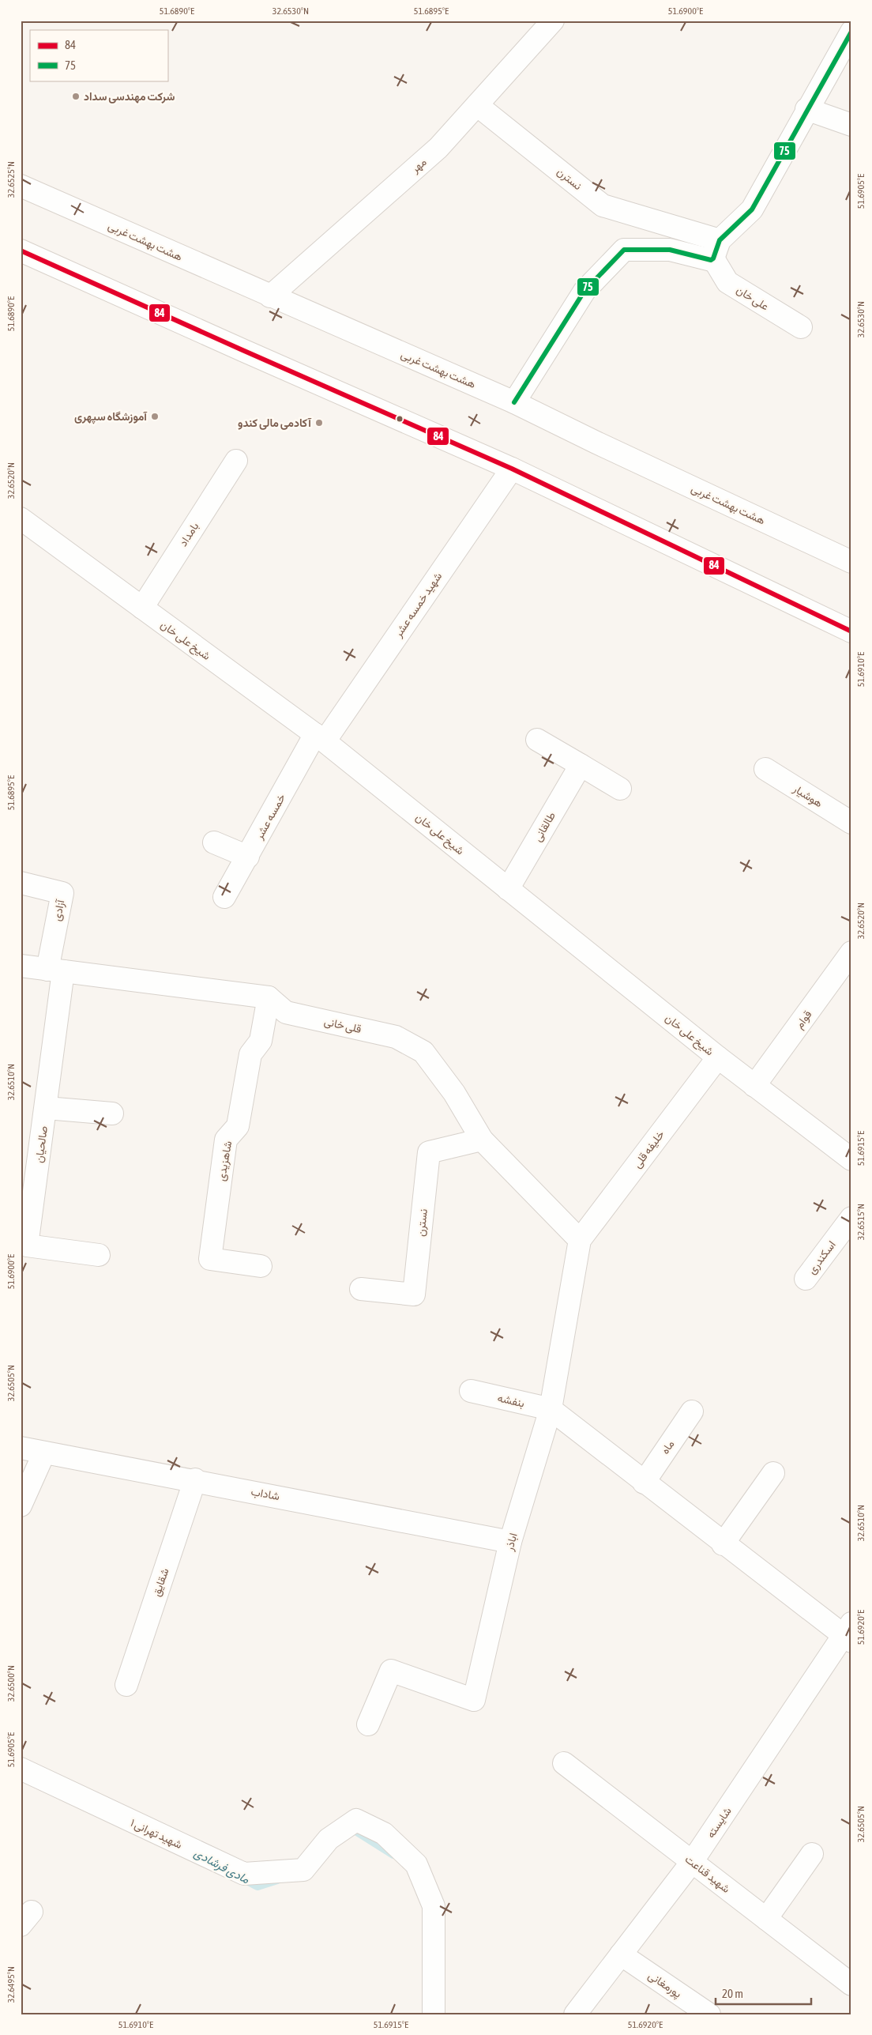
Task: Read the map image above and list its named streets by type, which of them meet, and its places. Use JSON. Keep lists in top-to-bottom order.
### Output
{
  "streets": {
    "street": [
      "مهر",
      "نسترن",
      "هشت بهشت غربی",
      "علی خان",
      "بامداد",
      "شهید خمسه عشر",
      "شیخ علی خان",
      "هوشیار",
      "خمسه عشر",
      "طالقانی",
      "آزادی",
      "قوام",
      "قلی خانی",
      "صالحیان",
      "خلیفه قلی",
      "شاهزیدی",
      "اسکندری",
      "بنفشه",
      "ماه",
      "شاداب",
      "اباذر",
      "شقایق",
      "شایسته",
      "شهید تهرانی ۱",
      "شهید قناعت",
      "پورمغانی"
    ]
  },
  "crossings": [
    ["مهر", "نسترن"],
    ["مهر", "هشت بهشت غربی"],
    ["نسترن", "علی خان"],
    ["نسترن", "قلی خانی"],
    ["بامداد", "شیخ علی خان"],
    ["شهید خمسه عشر", "شیخ علی خان"],
    ["شهید خمسه عشر", "خمسه عشر"],
    ["شیخ علی خان", "خمسه عشر"],
    ["شیخ علی خان", "طالقانی"],
    ["شیخ علی خان", "قوام"],
    ["شیخ علی خان", "خلیفه قلی"],
    ["آزادی", "صالحیان"],
    ["قلی خانی", "خلیفه قلی"],
    ["قلی خانی", "شاهزیدی"],
    ["قلی خانی", "اباذر"],
    ["خلیفه قلی", "اباذر"],
    ["بنفشه", "اباذر"],
    ["شاداب", "اباذر"],
    ["شاداب", "شقایق"],
    ["شایسته", "شهید قناعت"],
    ["شایسته", "پورمغانی"]
  ],
  "water": ["مادی فرشادی"],
  "places": ["شرکت مهندسی سداد", "آموزشگاه سپهری", "آکادمی مالی کندو"],
  "lines": ["transit line 75", "transit line 84"],
  "legend": ["84", "75"],
  "scale_bar": "20 m",
  "coordinates": [
    "51.6890°E",
    "32.6530°N",
    "51.6895°E",
    "51.6900°E",
    "32.6525°N",
    "51.6905°E",
    "32.6520°N",
    "51.6910°E",
    "32.6510°N",
    "51.6915°E",
    "32.6515°N",
    "32.6505°N",
    "51.6920°E",
    "32.6500°N",
    "32.6495°N"
  ]
}
